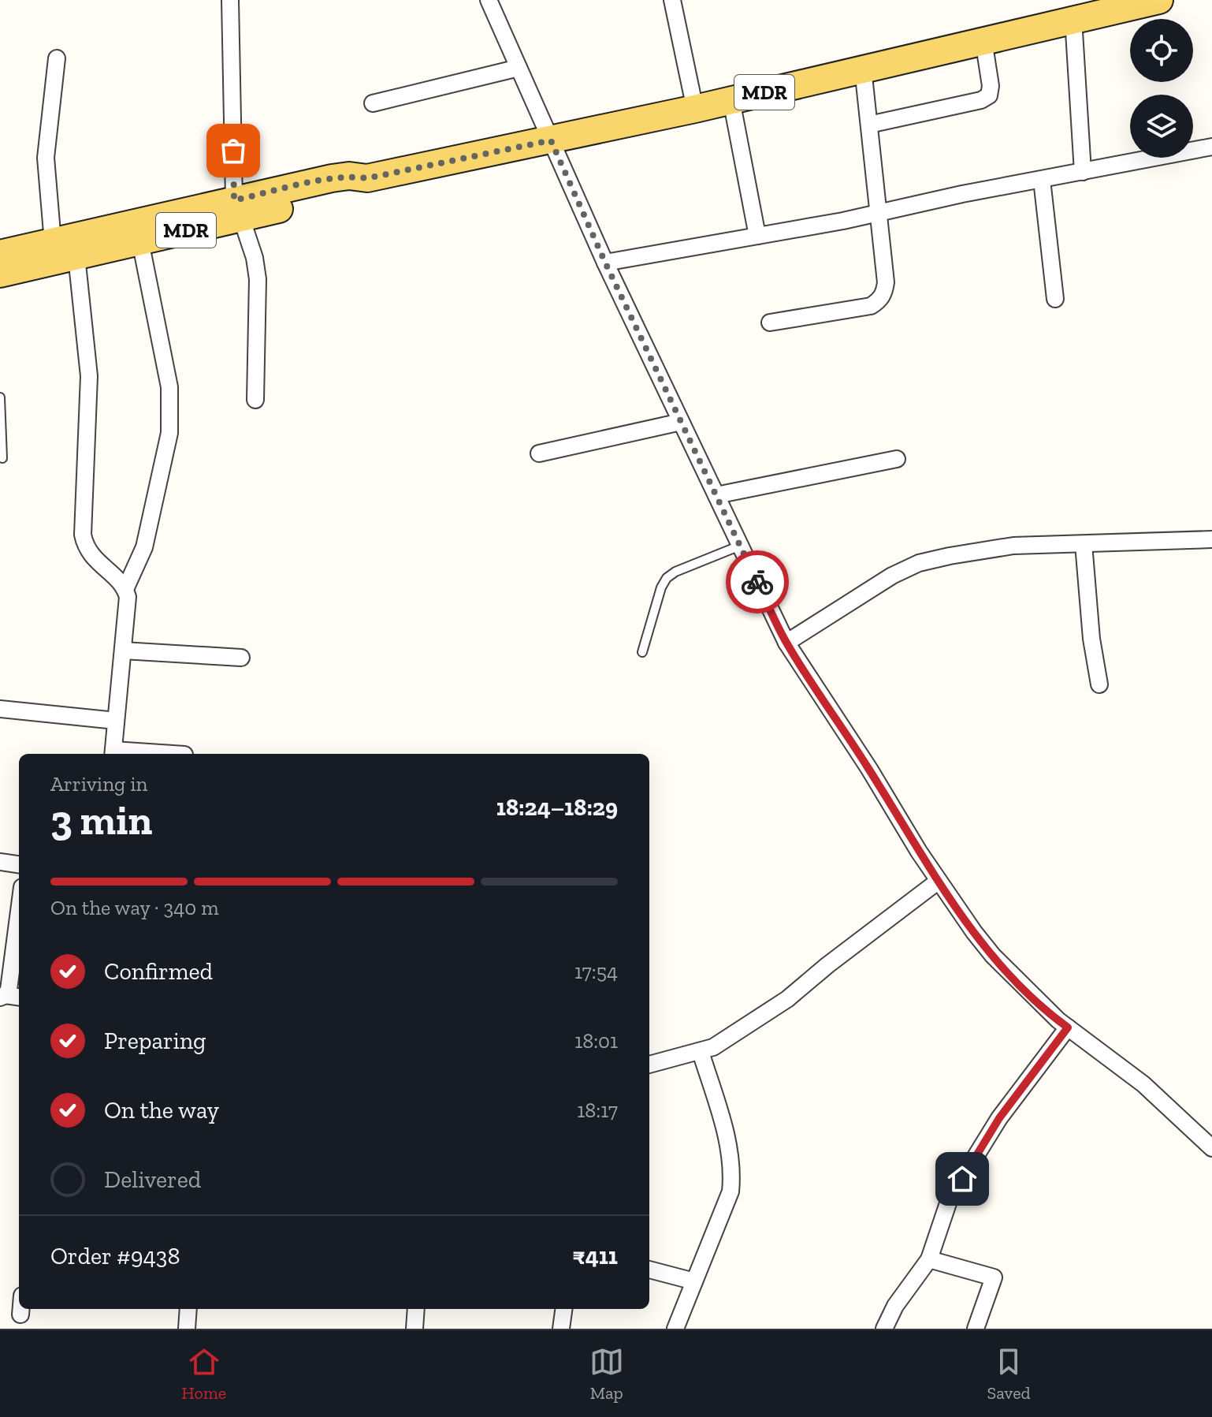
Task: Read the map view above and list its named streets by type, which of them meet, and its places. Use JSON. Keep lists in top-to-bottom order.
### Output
{
  "streets": {
    "main road": ["MDR"]
  },
  "page": {
    "heading": ["3 min", "Arriving in", "18:24–18:29"],
    "panel": ["Order #9438", "₹411"],
    "bar": "On the way · 340 m",
    "list": [
      ["Confirmed", "17:54"],
      ["Preparing", "18:01"],
      ["On the way", "18:17"],
      "Delivered"
    ],
    "tabs": ["Home", "Map", "Saved"]
  }
}
